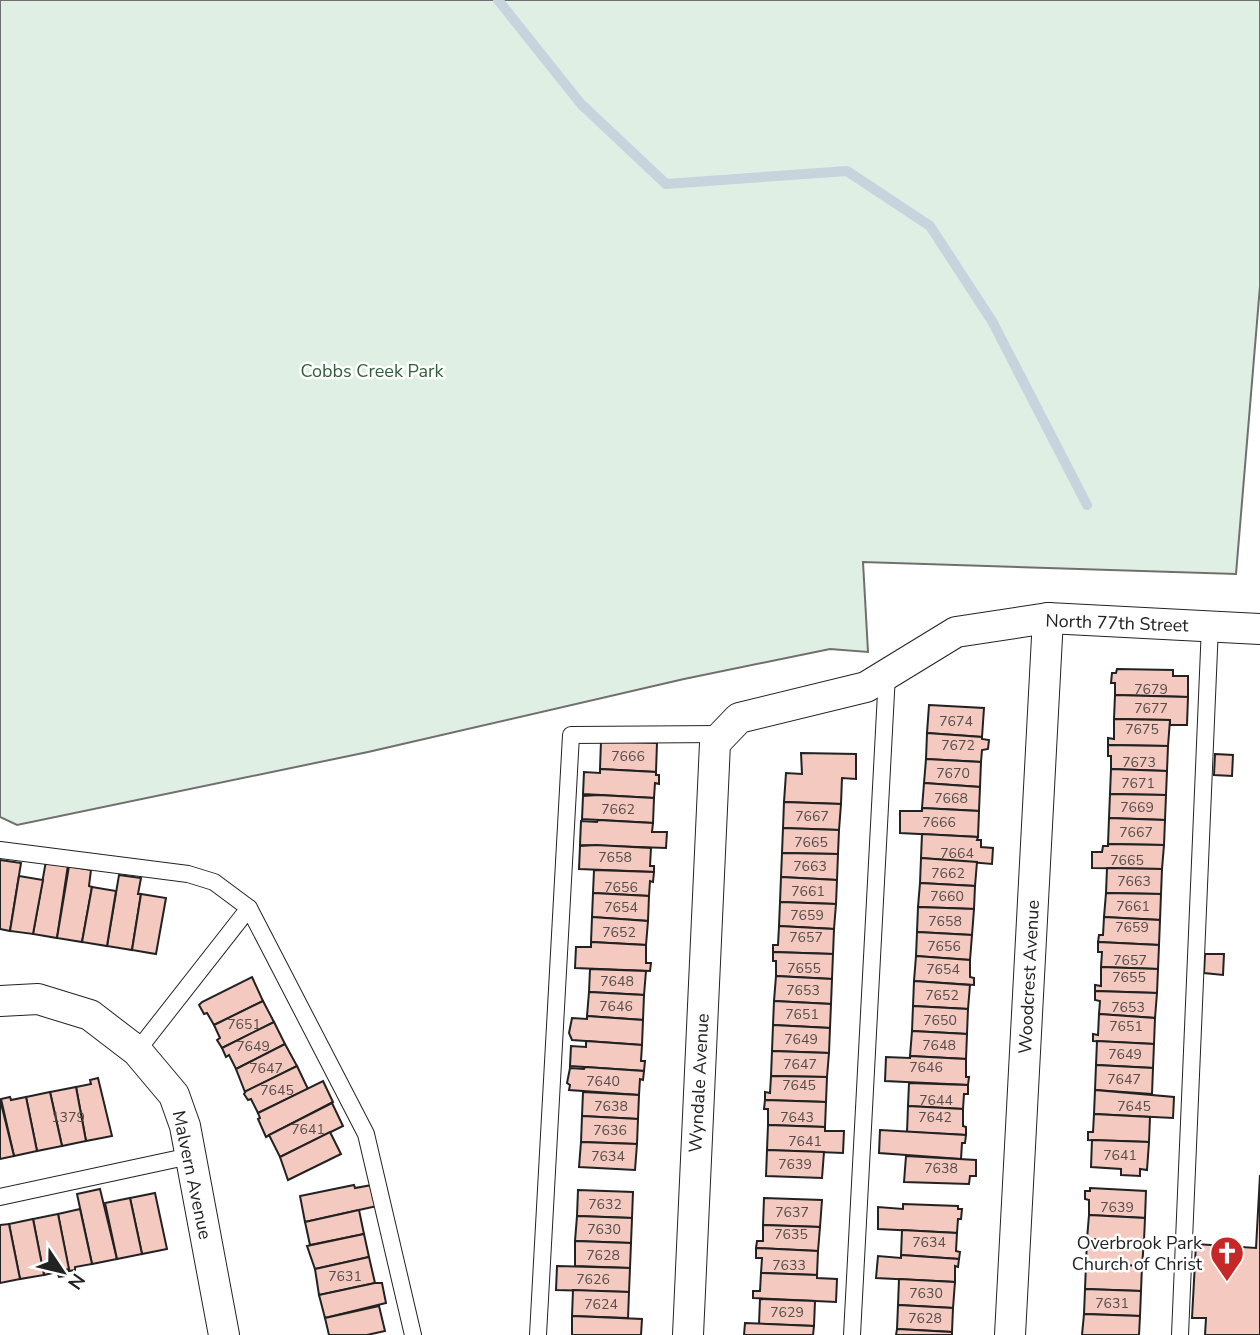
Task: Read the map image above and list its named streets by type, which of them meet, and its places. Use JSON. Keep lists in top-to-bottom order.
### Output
{
  "streets": {
    "street": [
      "North 77th Street",
      "Woodcrest Avenue",
      "Wyndale Avenue",
      "Malvern Avenue"
    ]
  },
  "crossings": [
    ["North 77th Street", "Woodcrest Avenue"],
    ["North 77th Street", "Wyndale Avenue"]
  ],
  "parks": ["Cobbs Creek Park"],
  "places": {
    "church": ["Overbrook Park Church of Christ"]
  },
  "house_numbers": [
    "7679",
    "7677",
    "7674",
    "7675",
    "7672",
    "7666",
    "7673",
    "7670",
    "7671",
    "7668",
    "7669",
    "7662",
    "7667",
    "7666",
    "7667",
    "7665",
    "7664",
    "7658",
    "7665",
    "7663",
    "7662",
    "7663",
    "7656",
    "7661",
    "7660",
    "7661",
    "7654",
    "7659",
    "7658",
    "7659",
    "7652",
    "7657",
    "7656",
    "7657",
    "7655",
    "7654",
    "7655",
    "7648",
    "7653",
    "7652",
    "7646",
    "7653",
    "7651",
    "7650",
    "7651",
    "7651",
    "7649",
    "7648",
    "7649",
    "7649",
    "7647",
    "7646",
    "7647",
    "7647",
    "7640",
    "7645",
    "7645",
    "7644",
    "7638",
    "7645",
    "1379",
    "7643",
    "7642",
    "7641",
    "7636",
    "7641",
    "7641",
    "7634",
    "7639",
    "7638",
    "7632",
    "7639",
    "7637",
    "7630",
    "7635",
    "7634",
    "7628",
    "7633",
    "7631",
    "7626",
    "7630",
    "7631",
    "7624",
    "7629",
    "7628"
  ],
  "north": "bottom right"
}
